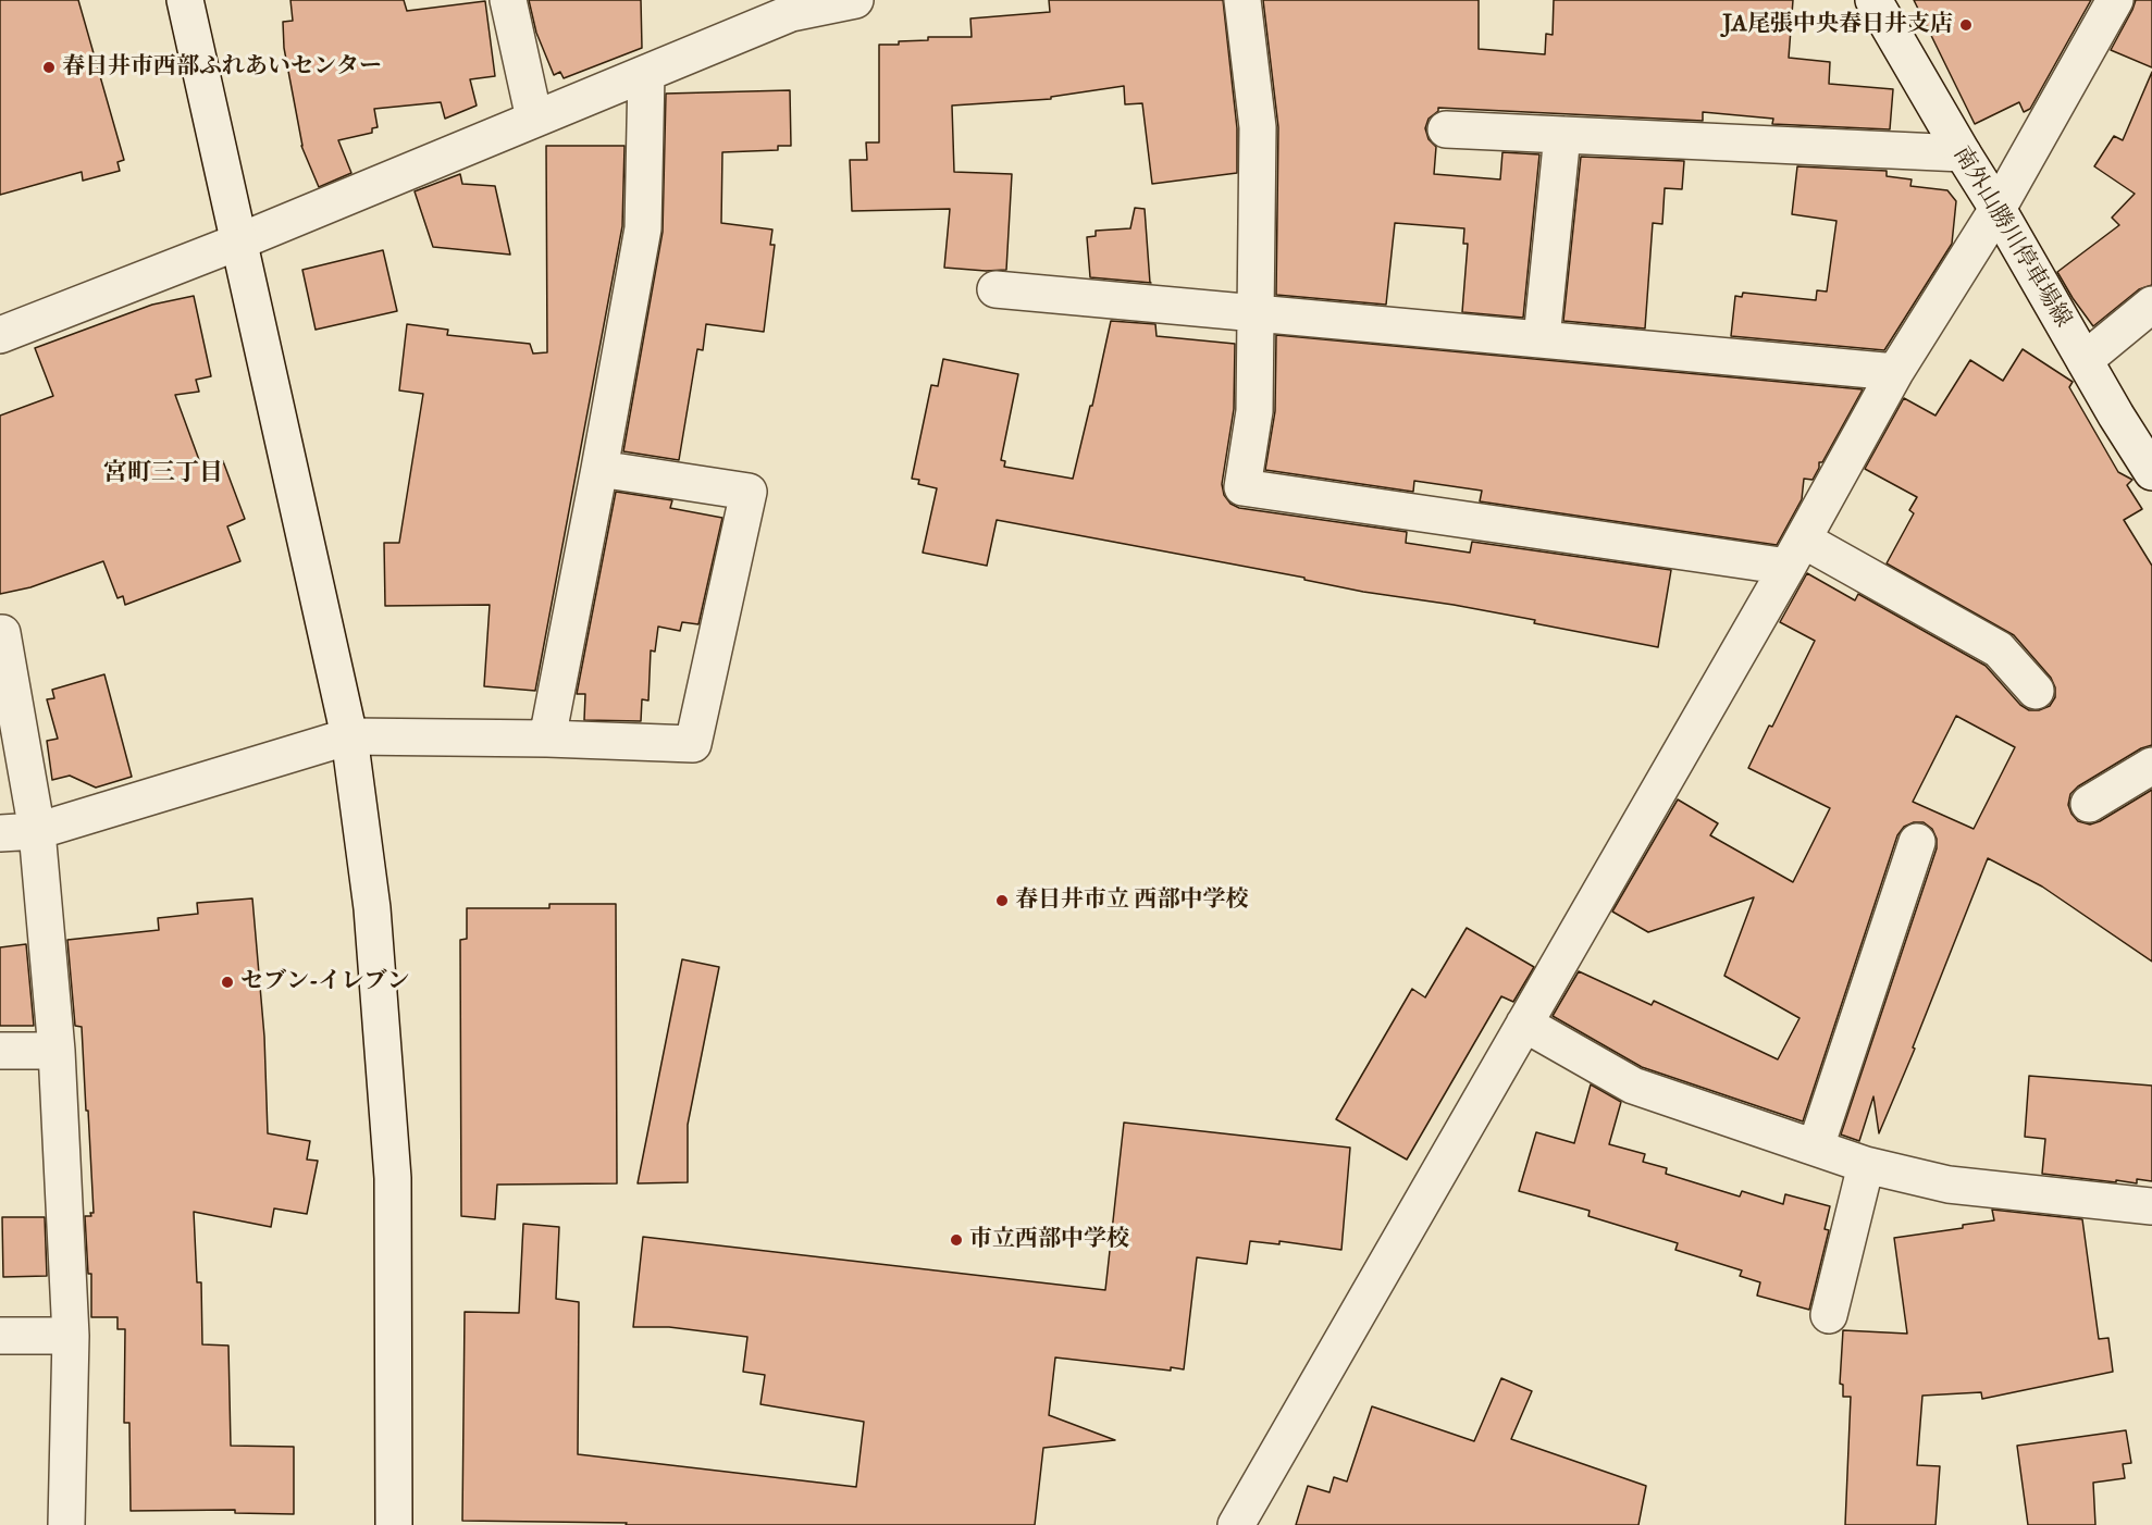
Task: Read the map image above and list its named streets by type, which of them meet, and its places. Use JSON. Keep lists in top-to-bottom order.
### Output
{
  "streets": {
    "street": ["南外山勝川停車場線"]
  },
  "districts": ["宮町三丁目"],
  "places": [
    "JA尾張中央春日井支店",
    "春日井市西部ふれあいセンター",
    "春日井市立 西部中学校",
    "セブン-イレブン",
    "市立西部中学校"
  ]
}
